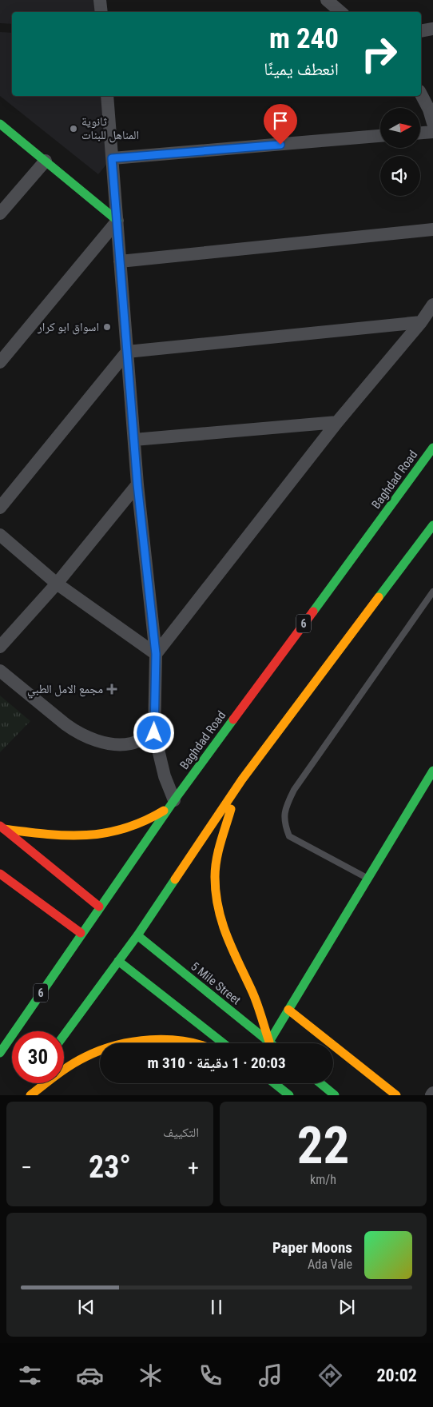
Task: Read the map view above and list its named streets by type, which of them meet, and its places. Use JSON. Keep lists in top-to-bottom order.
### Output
{
  "streets": {
    "main road": ["Baghdad Road", "6", "5 Mile Street"]
  },
  "places": {
    "other": ["ثانوية المناهل للبنات", "اسواق ابو كرار"],
    "health": ["مجمع الامل الطبي"]
  },
  "north": "right",
  "page": {
    "turn": ["240 m", "انعطف يمينًا"],
    "limit": "30",
    "trip": "20:03 · 1 دقيقة · 310 m",
    "tile": [
      ["22", "km/h"],
      "التكييف"
    ],
    "heat": ["−", "23°", "+"],
    "song": ["Paper Moons", "Ada Vale"],
    "tabs": "20:02"
  }
}
